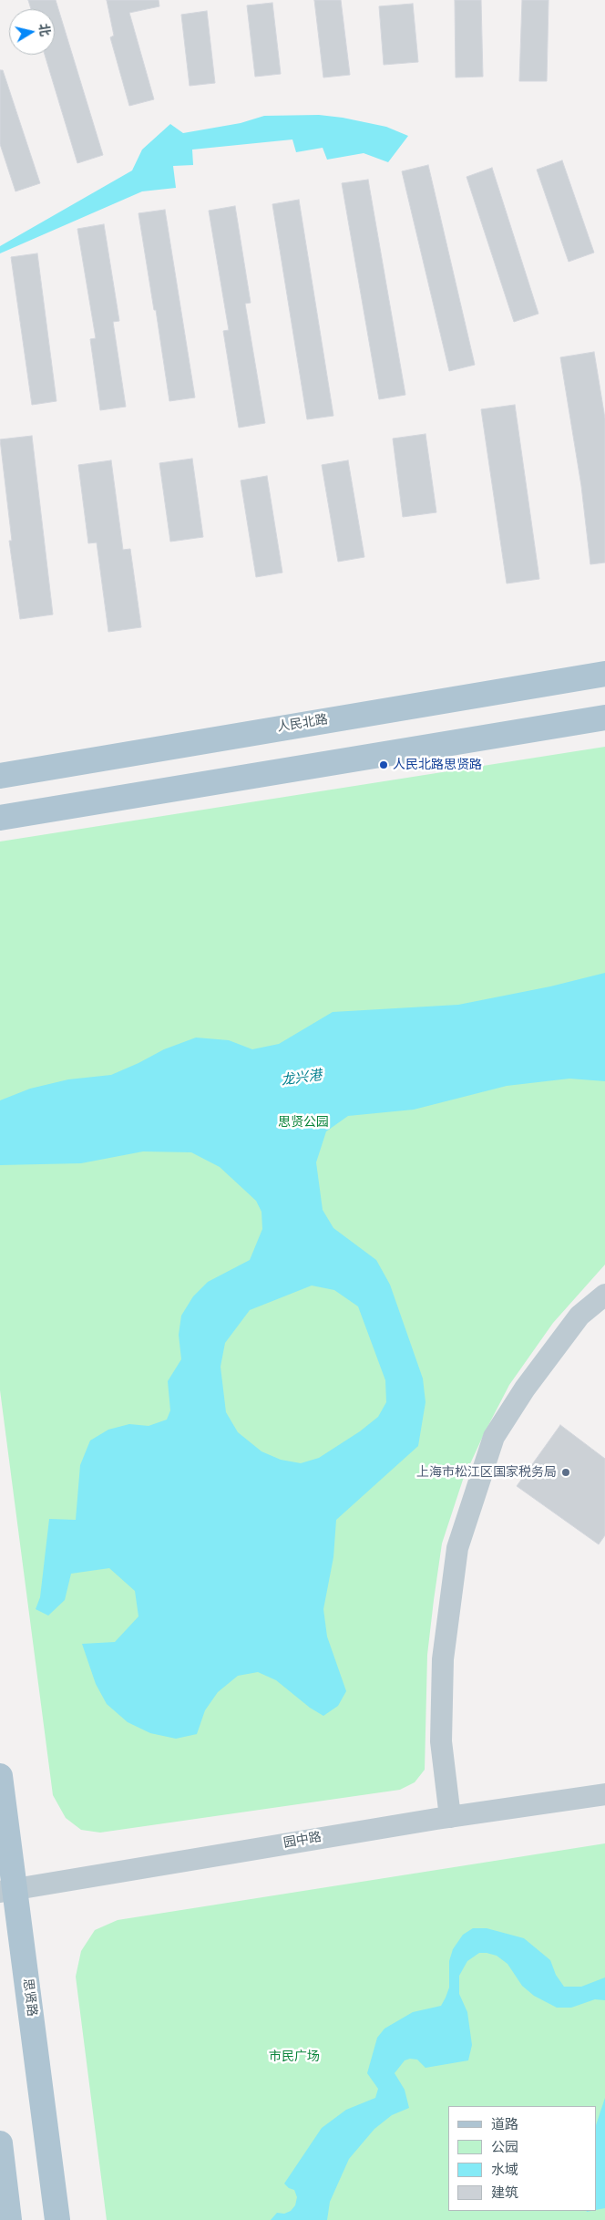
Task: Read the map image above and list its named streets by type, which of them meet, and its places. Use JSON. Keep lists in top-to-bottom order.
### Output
{
  "streets": {
    "main road": ["人民北路", "思贤路"],
    "street": ["园中路"]
  },
  "crossings": [
    ["园中路", "思贤路"]
  ],
  "water": ["龙兴港"],
  "parks": ["思贤公园", "市民广场"],
  "places": ["人民北路思贤路", "上海市松江区国家税务局"],
  "legend": [
    "道路",
    "公园",
    "水域",
    "建筑"
  ],
  "north": "right"
}
